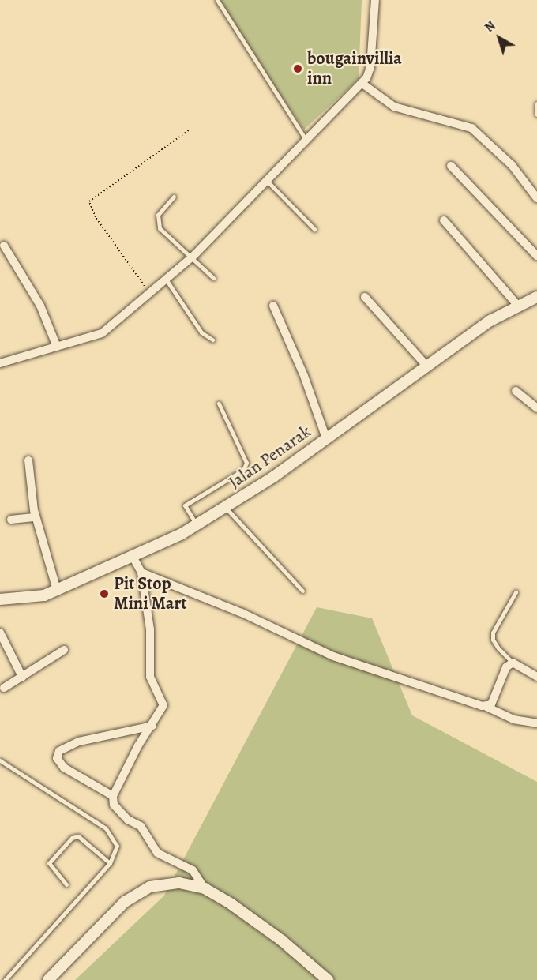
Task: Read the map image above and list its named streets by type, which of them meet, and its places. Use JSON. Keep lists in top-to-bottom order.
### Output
{
  "streets": {
    "street": ["Jalan Penarak"]
  },
  "places": ["bougainvillia inn", "Pit Stop Mini Mart"],
  "north": "top left"
}
